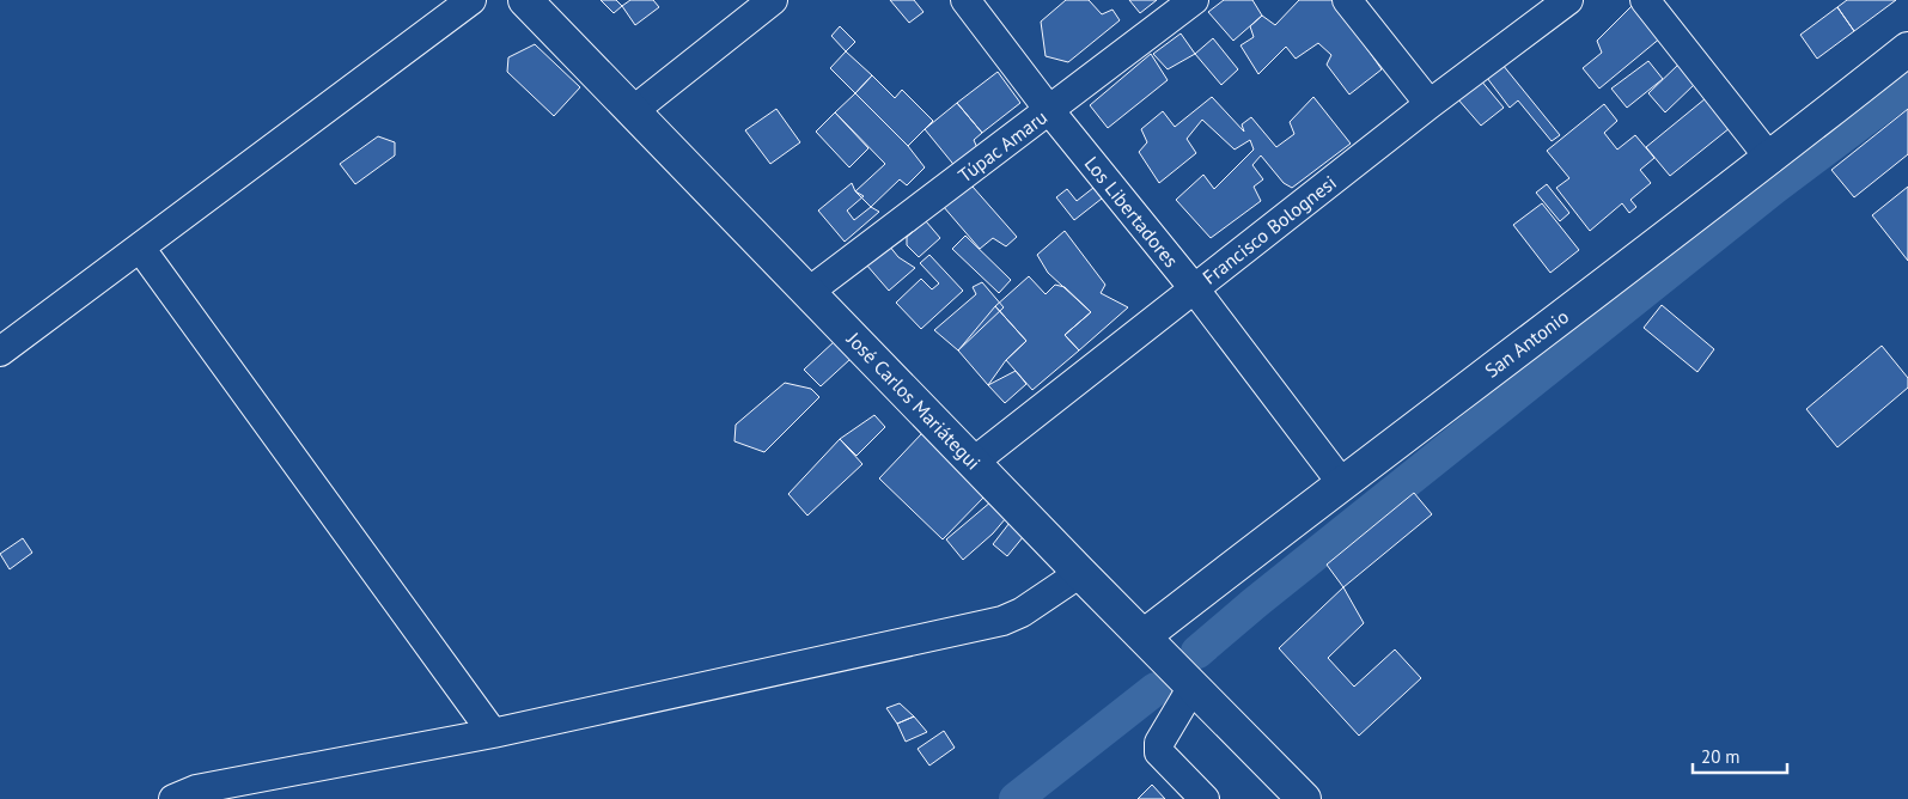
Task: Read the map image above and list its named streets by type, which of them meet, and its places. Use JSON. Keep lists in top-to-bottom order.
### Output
{
  "streets": {
    "main road": ["San Antonio", "José Carlos Mariátegui"],
    "street": ["Túpac Amaru", "Los Libertadores", "Francisco Bolognesi"]
  },
  "crossings": [
    ["Túpac Amaru", "Los Libertadores"],
    ["Túpac Amaru", "José Carlos Mariátegui"],
    ["Los Libertadores", "Francisco Bolognesi"],
    ["Los Libertadores", "San Antonio"],
    ["Francisco Bolognesi", "José Carlos Mariátegui"],
    ["San Antonio", "José Carlos Mariátegui"]
  ],
  "scale_bar": "20 m"
}
